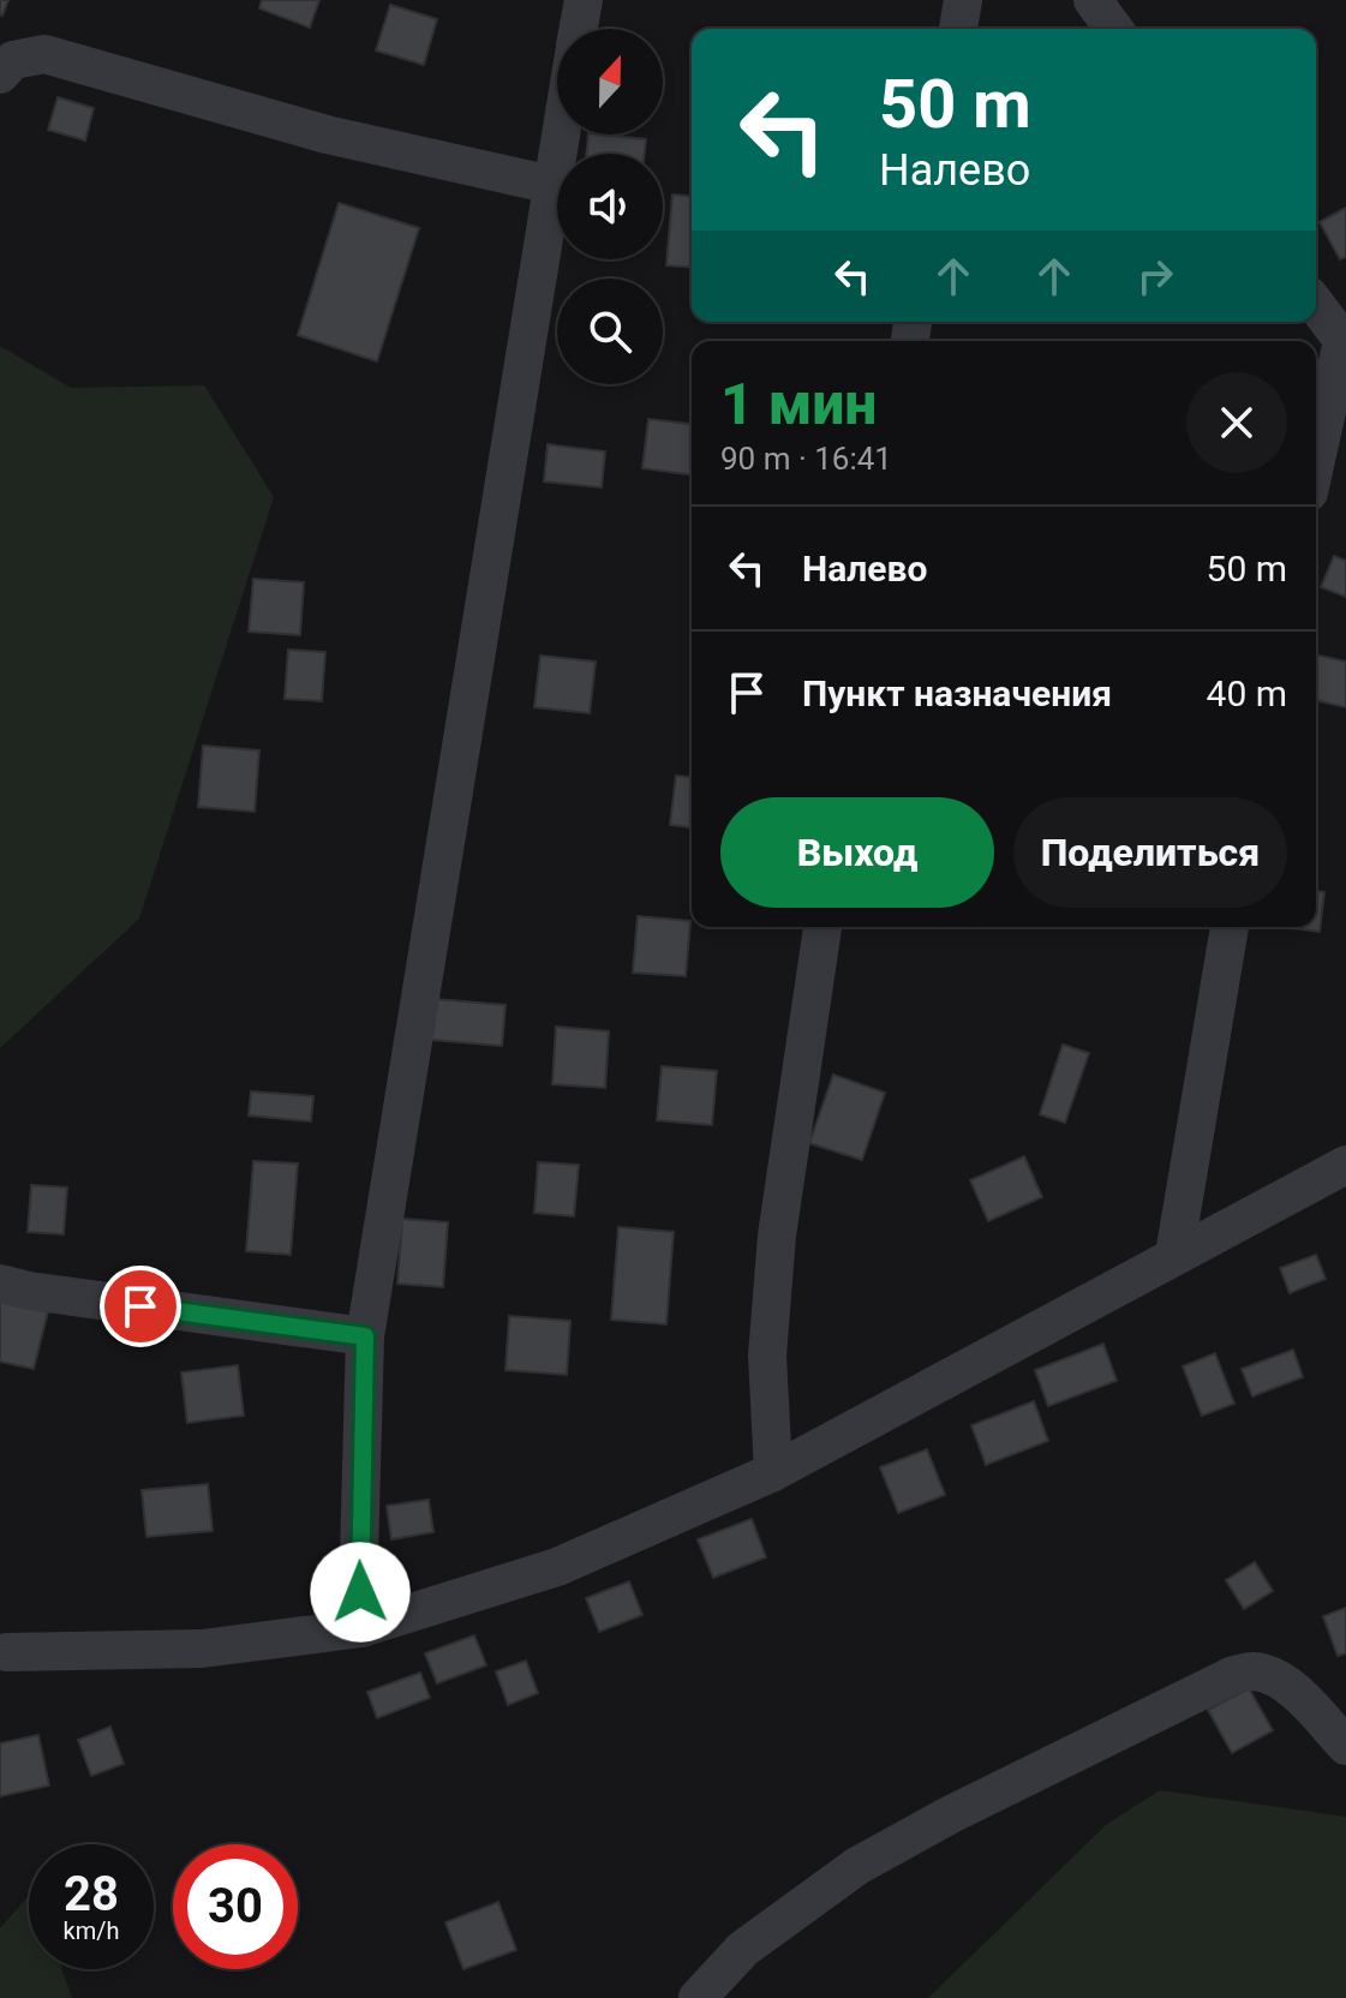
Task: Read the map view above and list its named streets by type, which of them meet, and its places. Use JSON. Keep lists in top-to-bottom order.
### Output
{
  "north": "top",
  "page": {
    "turn": ["50 m", "Налево"],
    "heading": ["1 мин", "90 m · 16:41"],
    "list": [
      {
        "name": "Налево",
        "value": "50 m"
      },
      {
        "name": "Пункт назначения",
        "value": "40 m"
      }
    ],
    "buttons": ["Выход", "Поделиться"],
    "speed": "28 km/h",
    "limit": "30"
  }
}
